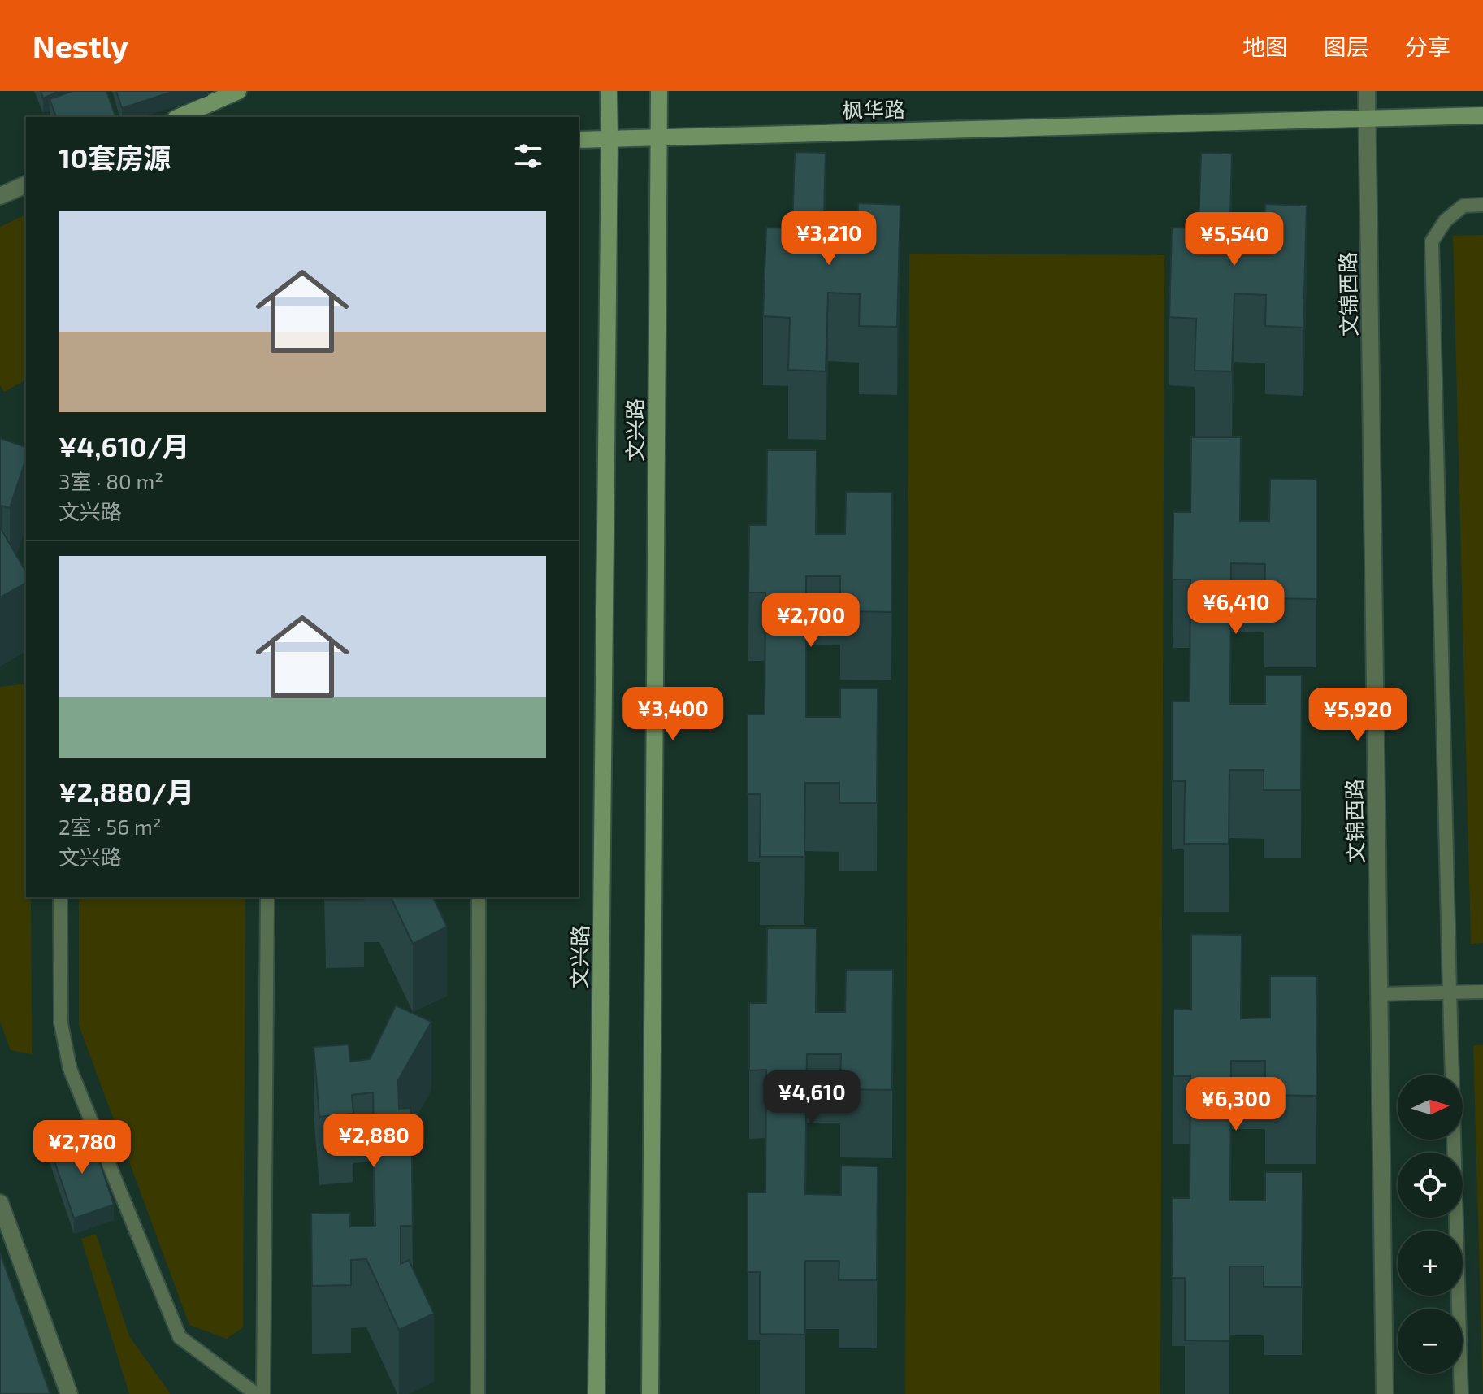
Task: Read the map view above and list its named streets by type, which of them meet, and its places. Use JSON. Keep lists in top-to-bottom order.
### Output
{
  "streets": {
    "street": ["枫华路", "文锦西路", "文兴路"]
  },
  "crossings": [
    ["枫华路", "文锦西路"],
    ["枫华路", "文兴路"]
  ],
  "north": "right",
  "page": {
    "header": "Nestly",
    "nav": ["地图", "图层", "分享"],
    "heading": "10套房源",
    "list": [
      {
        "name": "¥4,610/月",
        "note": "3室 · 80 m² · 文兴路"
      },
      {
        "name": "¥2,880/月",
        "note": "2室 · 56 m² · 文兴路"
      }
    ],
    "price": [
      "¥3,210",
      "¥5,540",
      "¥6,410",
      "¥2,700",
      "¥3,400",
      "¥5,920",
      "¥4,610",
      "¥6,300",
      "¥2,880",
      "¥2,780"
    ],
    "map_buttons": ["+", "−"]
  }
}
